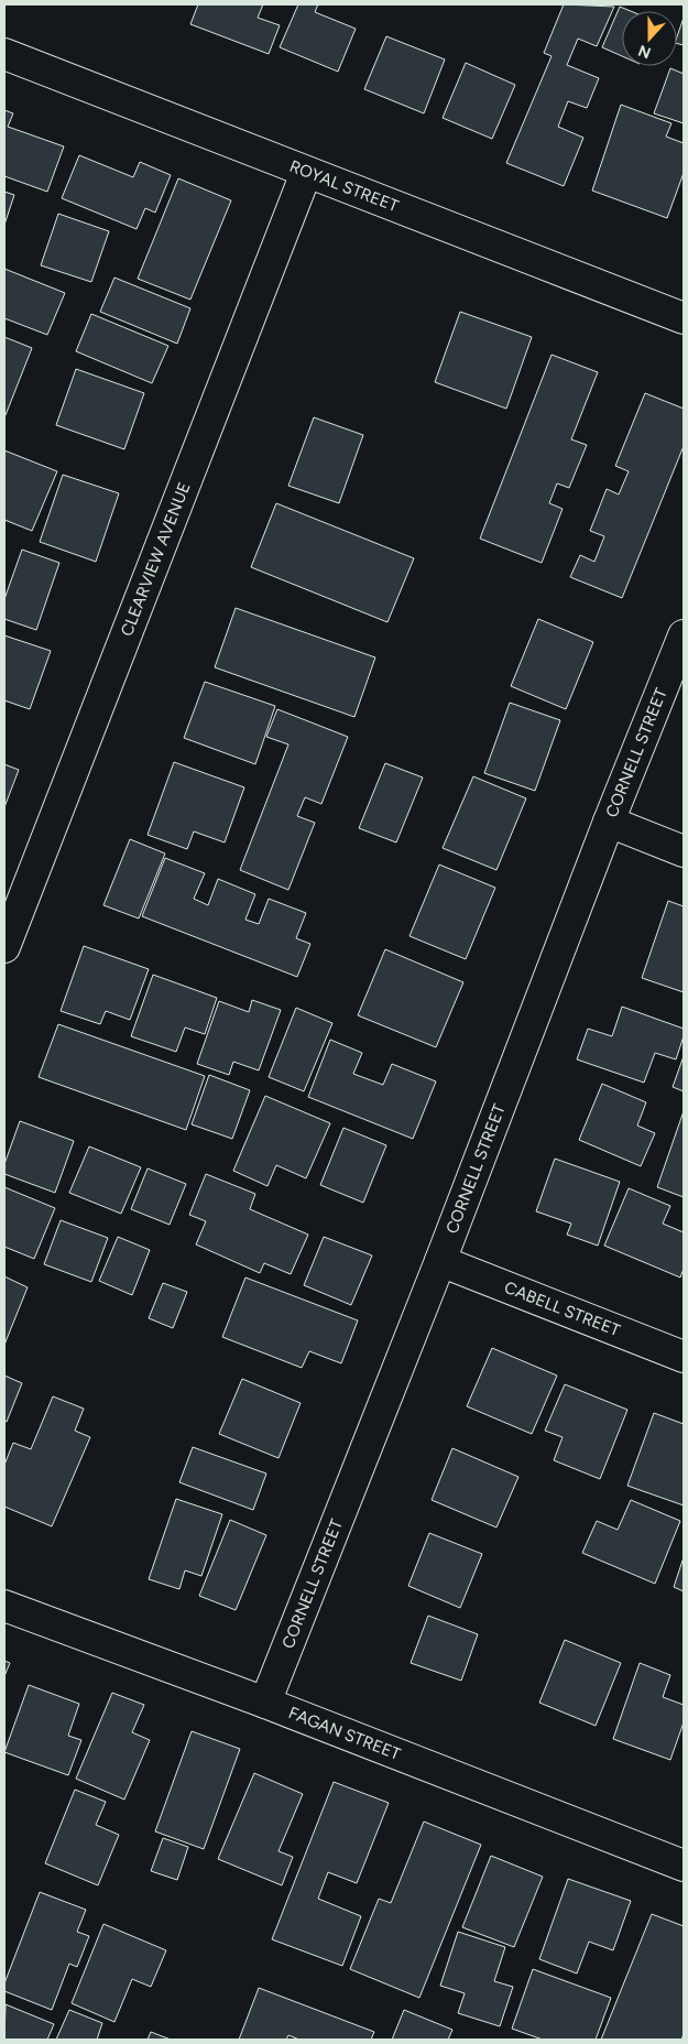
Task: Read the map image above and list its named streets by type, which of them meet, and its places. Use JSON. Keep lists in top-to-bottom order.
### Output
{
  "streets": {
    "street": [
      "ROYAL STREET",
      "CLEARVIEW AVENUE",
      "CORNELL STREET",
      "CABELL STREET",
      "FAGAN STREET"
    ]
  },
  "crossings": [
    ["ROYAL STREET", "CLEARVIEW AVENUE"],
    ["CORNELL STREET", "CABELL STREET"],
    ["CORNELL STREET", "FAGAN STREET"]
  ],
  "north": "bottom"
}
